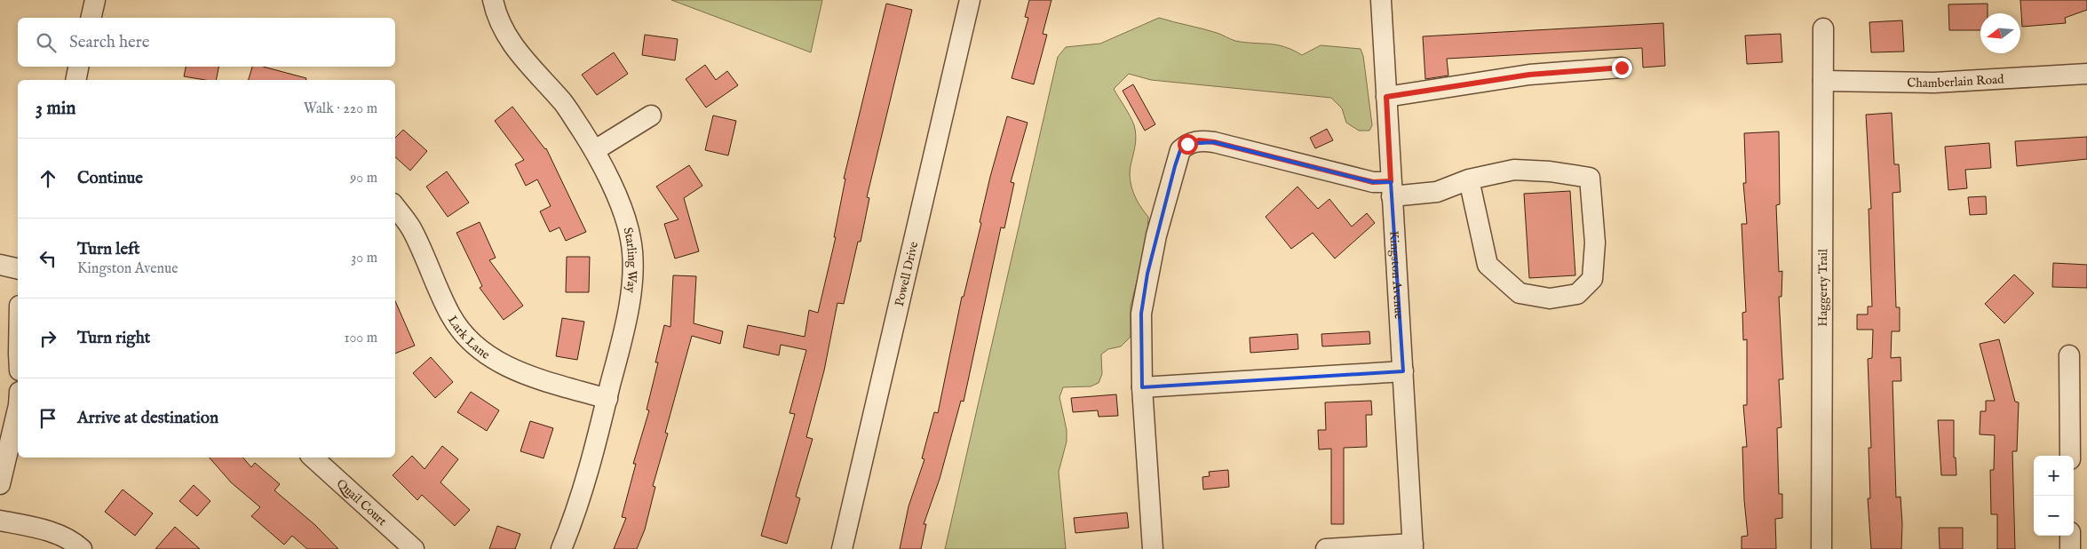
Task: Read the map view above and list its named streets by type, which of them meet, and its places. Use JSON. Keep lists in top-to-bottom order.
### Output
{
  "streets": {
    "street": [
      "Chamberlain Road",
      "Starling Way",
      "Powell Drive",
      "Kingston Avenue",
      "Haggerty Trail",
      "Lark Lane",
      "Quail Court"
    ]
  },
  "crossings": [
    ["Chamberlain Road", "Haggerty Trail"],
    ["Starling Way", "Lark Lane"]
  ],
  "north": "left",
  "page": {
    "search": "Search here",
    "heading": ["3 min", "Walk · 220 m"],
    "list": [
      ["Continue", "90 m"],
      ["Turn left", "Kingston Avenue", "30 m"],
      ["Turn right", "100 m"],
      "Arrive at destination"
    ],
    "map_buttons": ["+", "−"]
  }
}
